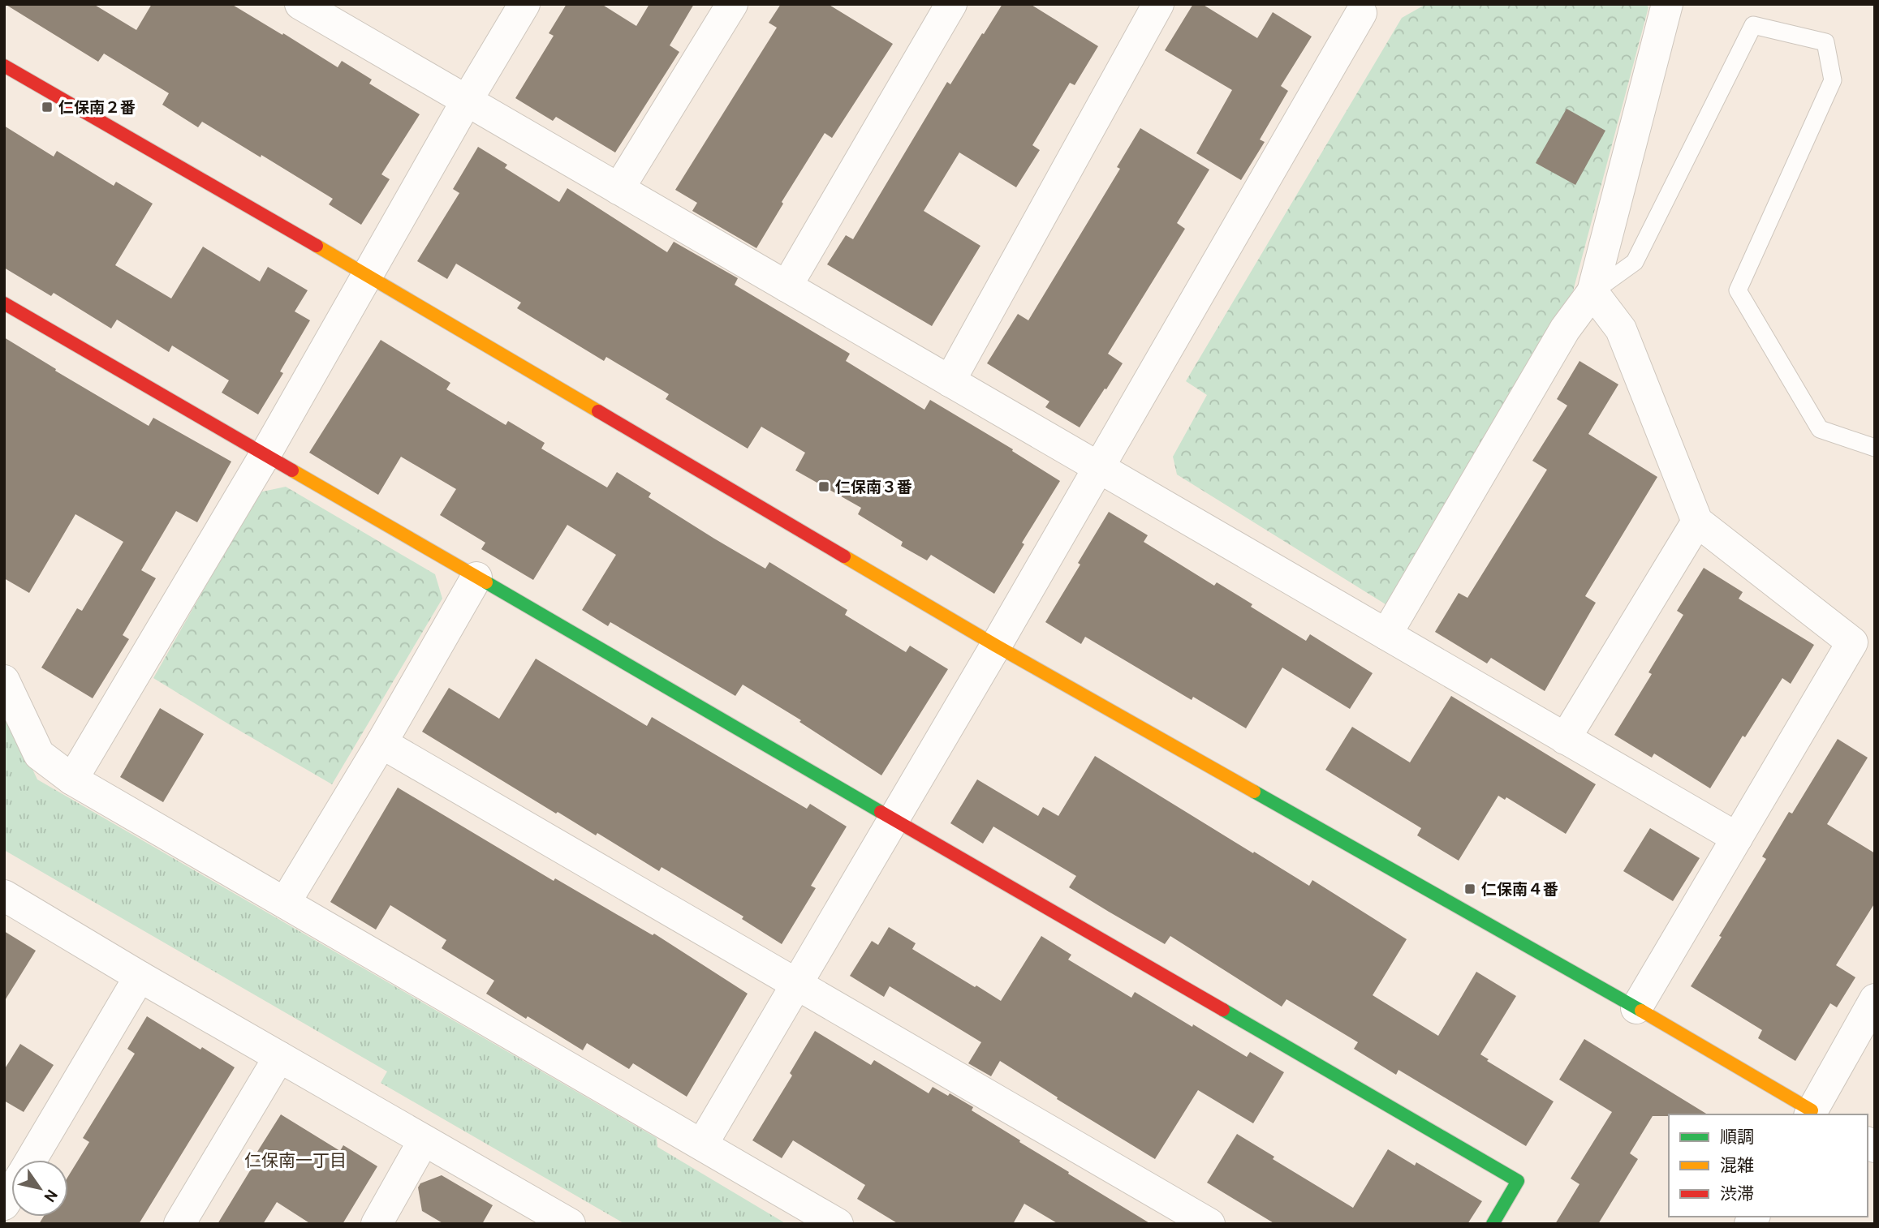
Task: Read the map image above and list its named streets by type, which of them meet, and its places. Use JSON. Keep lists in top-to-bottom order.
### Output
{
  "districts": ["仁保南一丁目"],
  "places": {
    "transit": ["仁保南２番", "仁保南３番", "仁保南４番"]
  },
  "legend": ["順調", "混雑", "渋滞"],
  "north": "bottom right"
}
